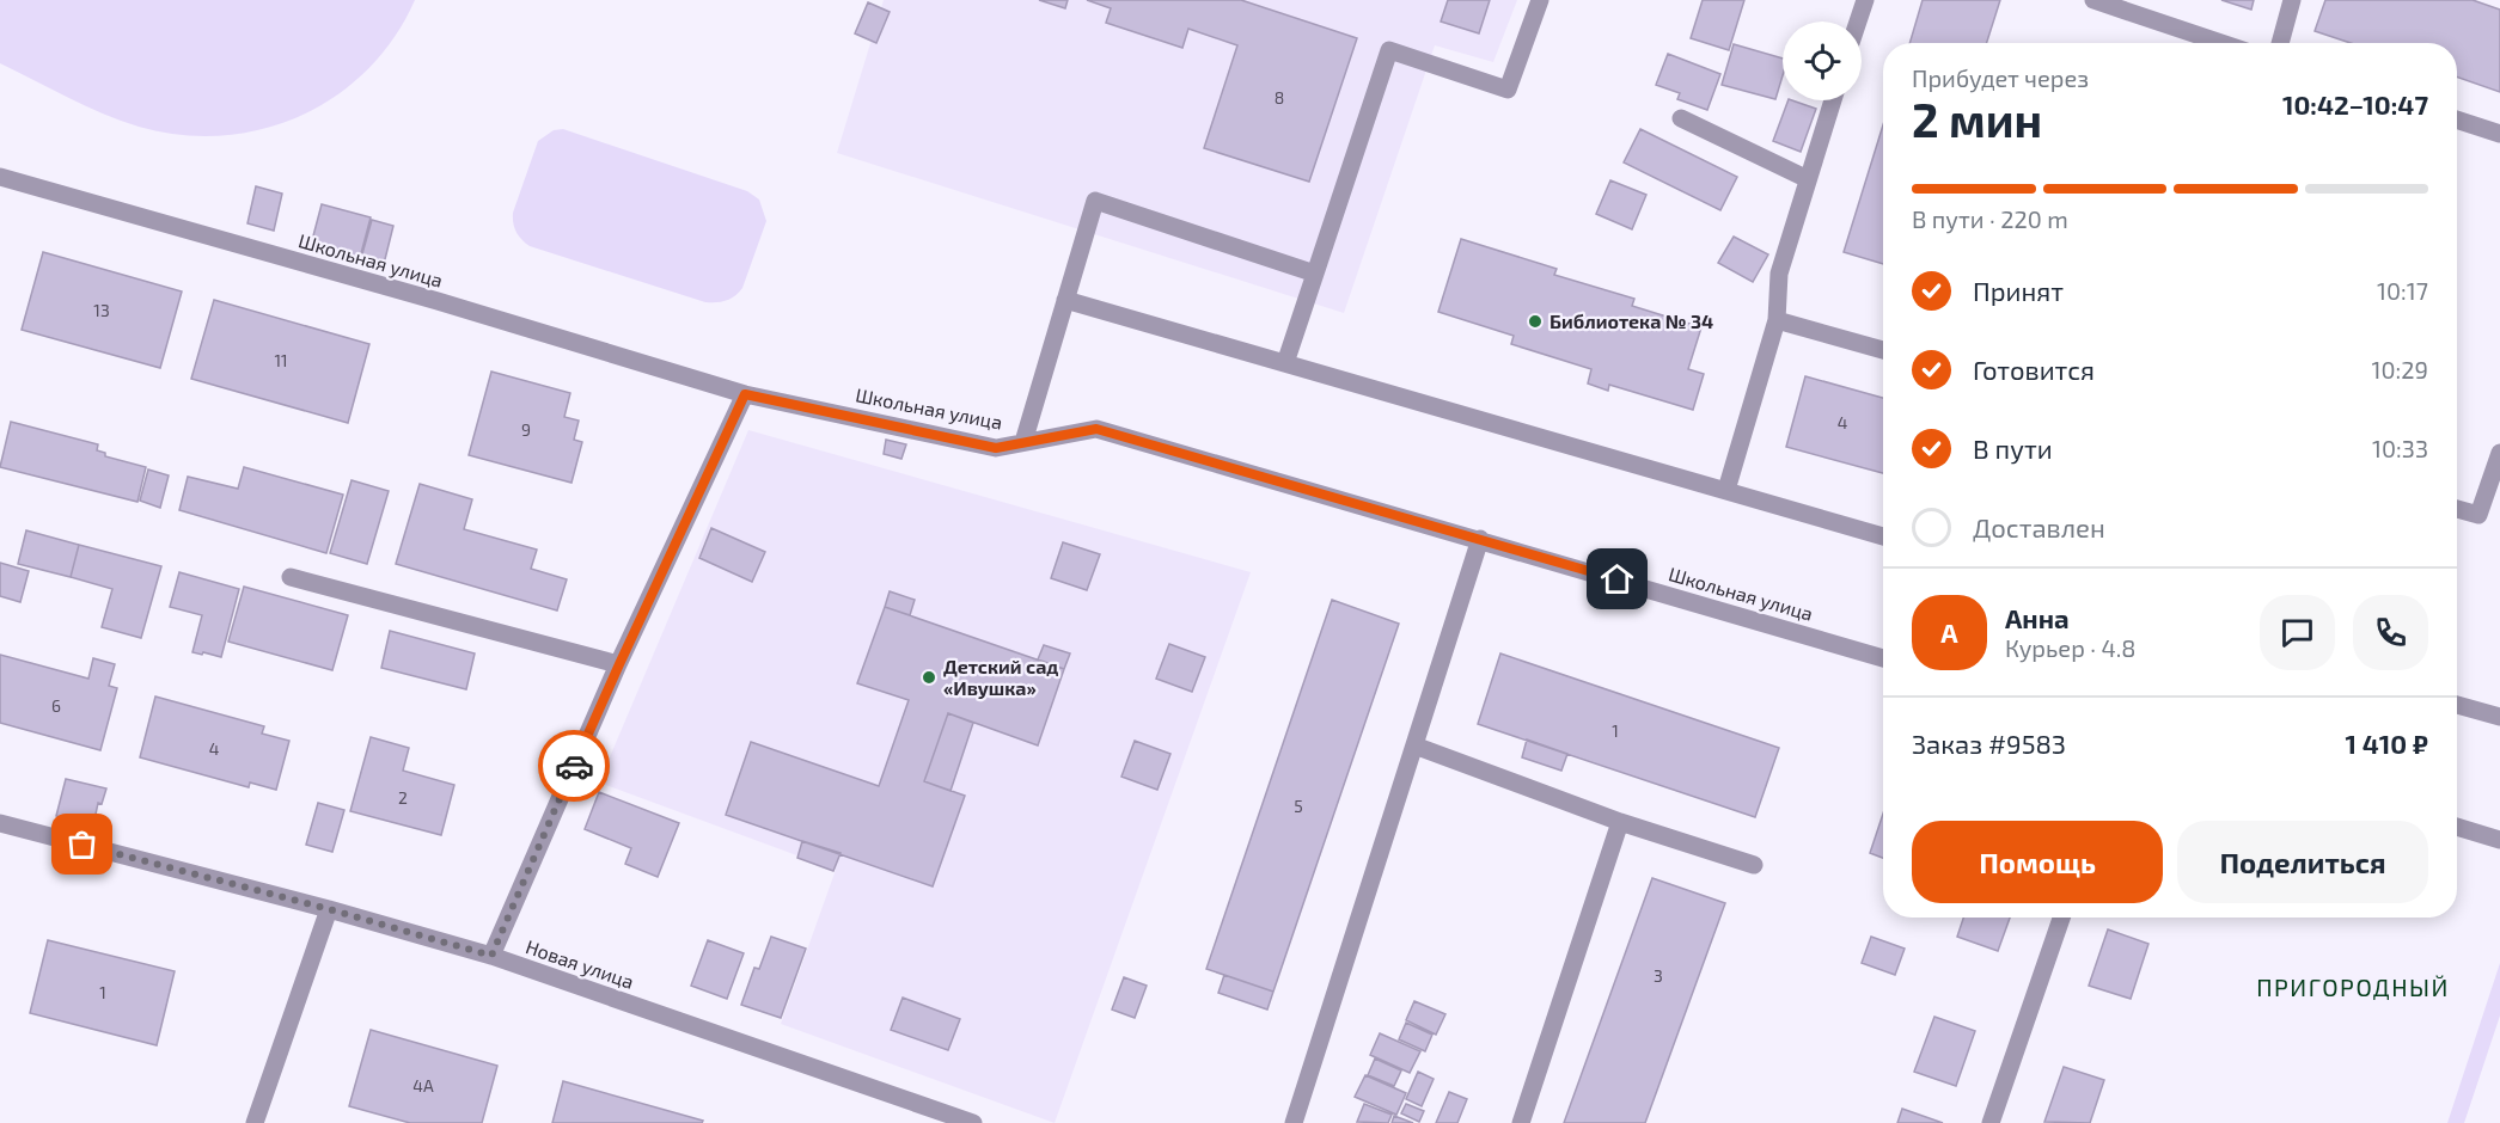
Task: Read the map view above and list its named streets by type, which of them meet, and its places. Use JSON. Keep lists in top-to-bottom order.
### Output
{
  "streets": {
    "street": ["Школьная улица", "Новая улица"]
  },
  "districts": ["ПРИГОРОДНЫЙ"],
  "places": ["Библиотека № 34", "Детский сад «Ивушка»"],
  "house_numbers": [
    "8",
    "13",
    "11",
    "4",
    "9",
    "6",
    "1",
    "4",
    "2",
    "5",
    "3",
    "1",
    "4А"
  ],
  "page": {
    "heading": ["2 мин", "Прибудет через", "10:42–10:47"],
    "panel": [
      "Анна",
      "Курьер · 4.8",
      "Заказ #9583",
      "1 410 ₽"
    ],
    "bar": "В пути · 220 m",
    "list": [
      ["Принят", "10:17"],
      ["Готовится", "10:29"],
      ["В пути", "10:33"],
      "Доставлен"
    ],
    "round": "А",
    "buttons": ["Помощь", "Поделиться"]
  }
}
